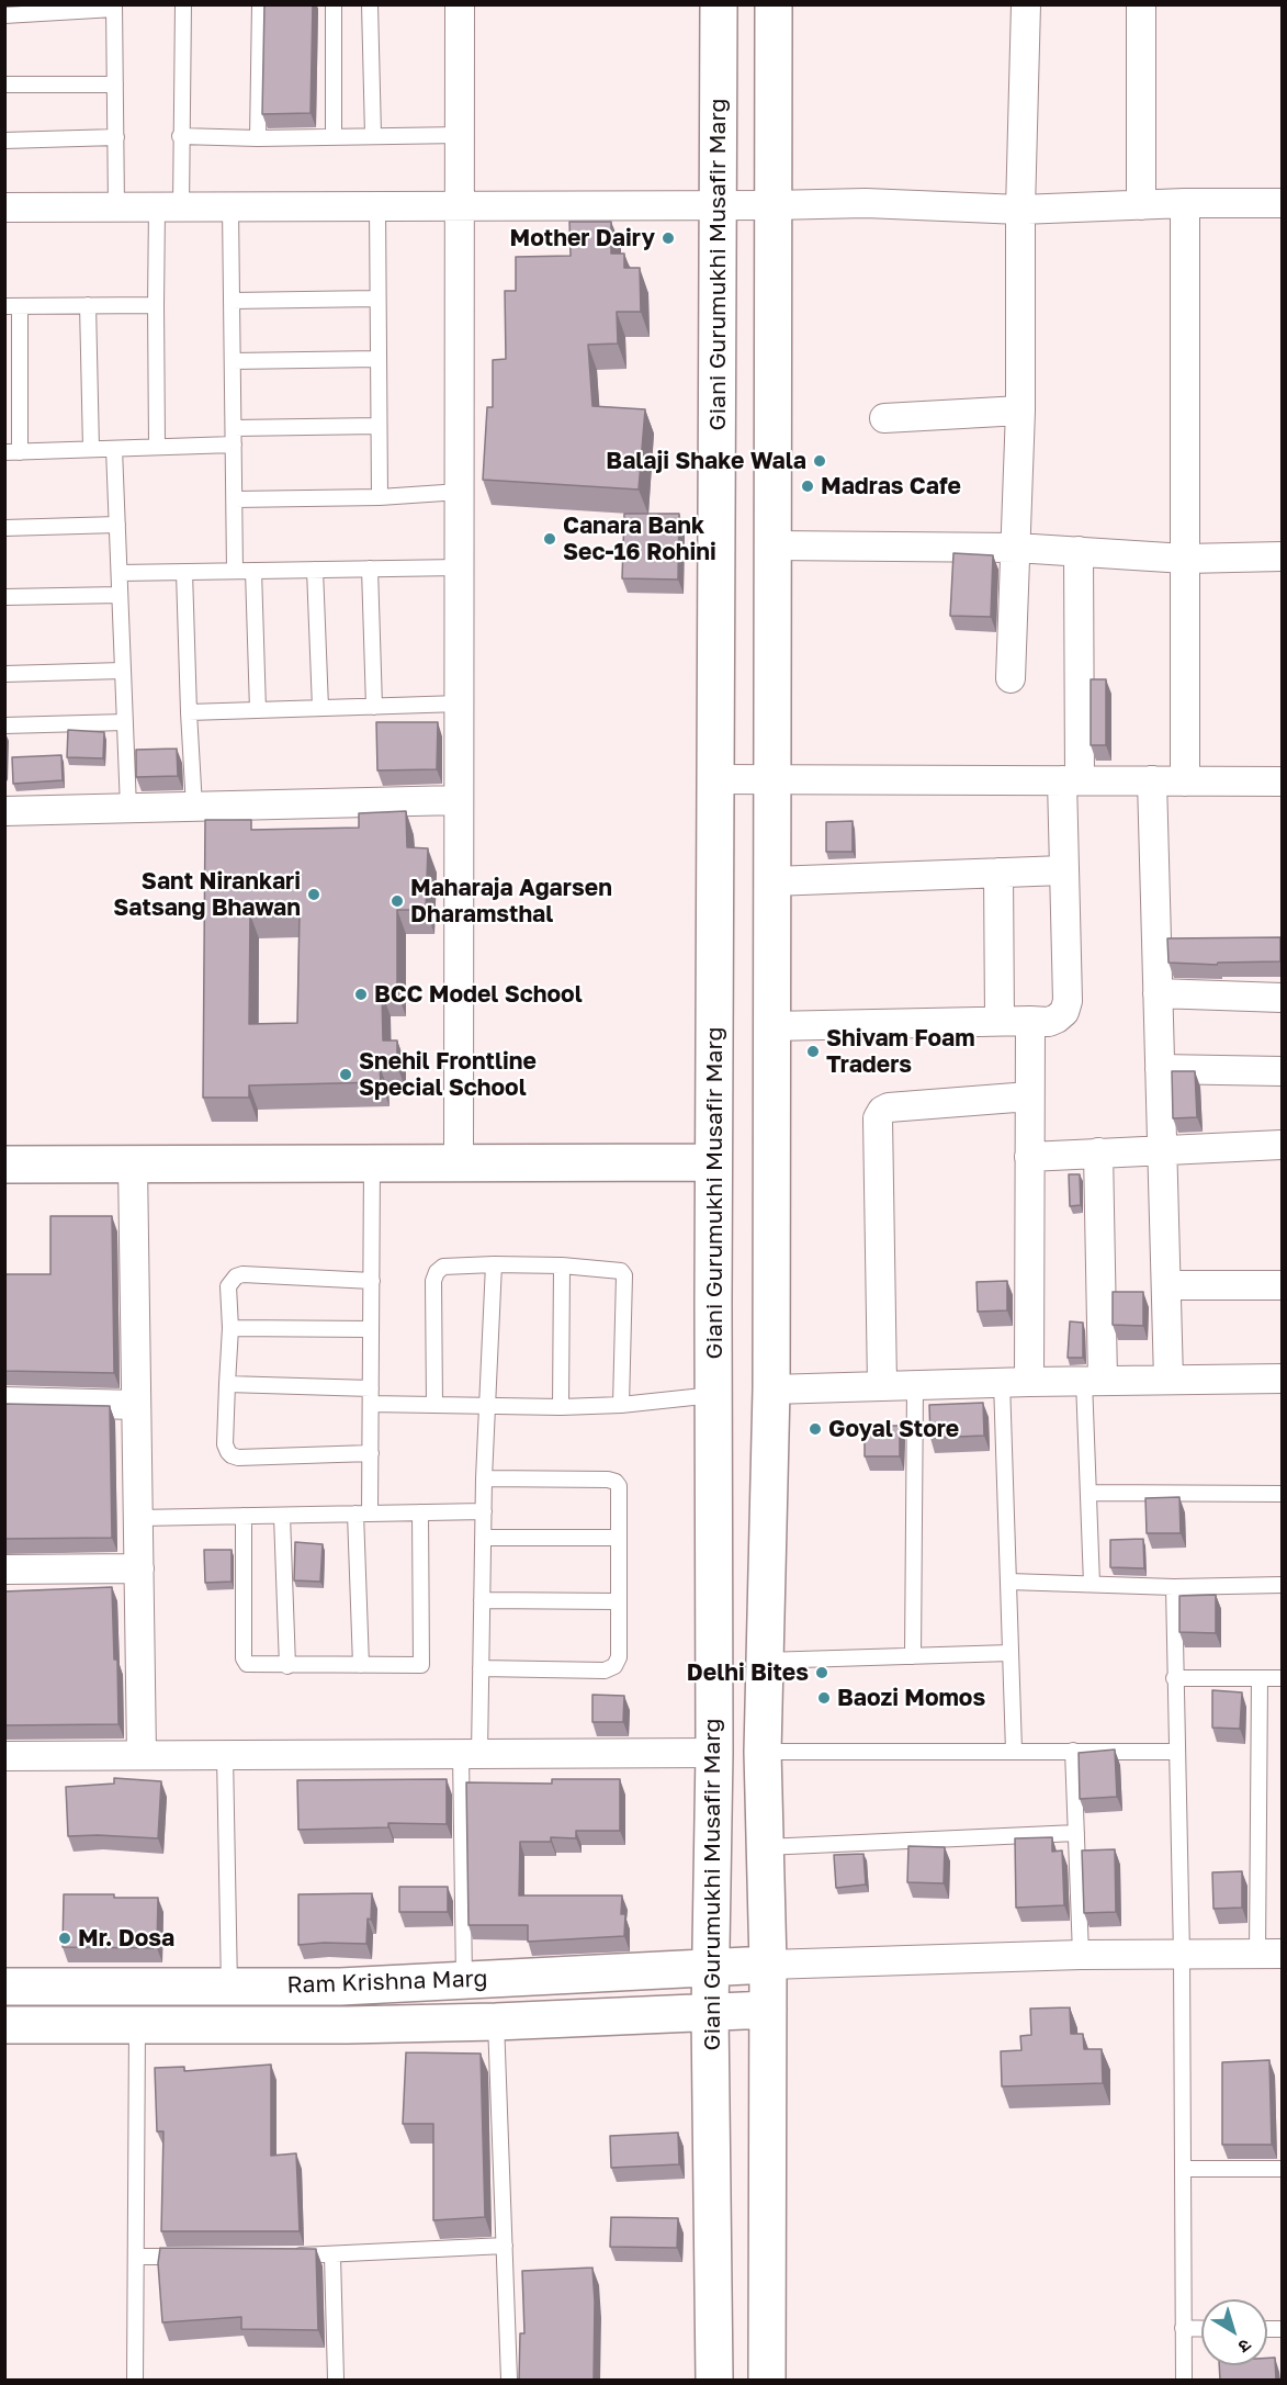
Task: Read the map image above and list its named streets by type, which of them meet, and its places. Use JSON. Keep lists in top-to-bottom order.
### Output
{
  "streets": {
    "street": ["Giani Gurumukhi Musafir Marg", "Ram Krishna Marg"]
  },
  "crossings": [
    ["Giani Gurumukhi Musafir Marg", "Ram Krishna Marg"]
  ],
  "places": [
    "Mother Dairy",
    "Balaji Shake Wala",
    "Madras Cafe",
    "Canara Bank Sec-16 Rohini",
    "Sant Nirankari Satsang Bhawan",
    "Maharaja Agarsen Dharamsthal",
    "BCC Model School",
    "Shivam Foam Traders",
    "Snehil Frontline Special School",
    "Goyal Store",
    "Delhi Bites",
    "Baozi Momos",
    "Mr. Dosa"
  ],
  "north": "bottom right"
}
